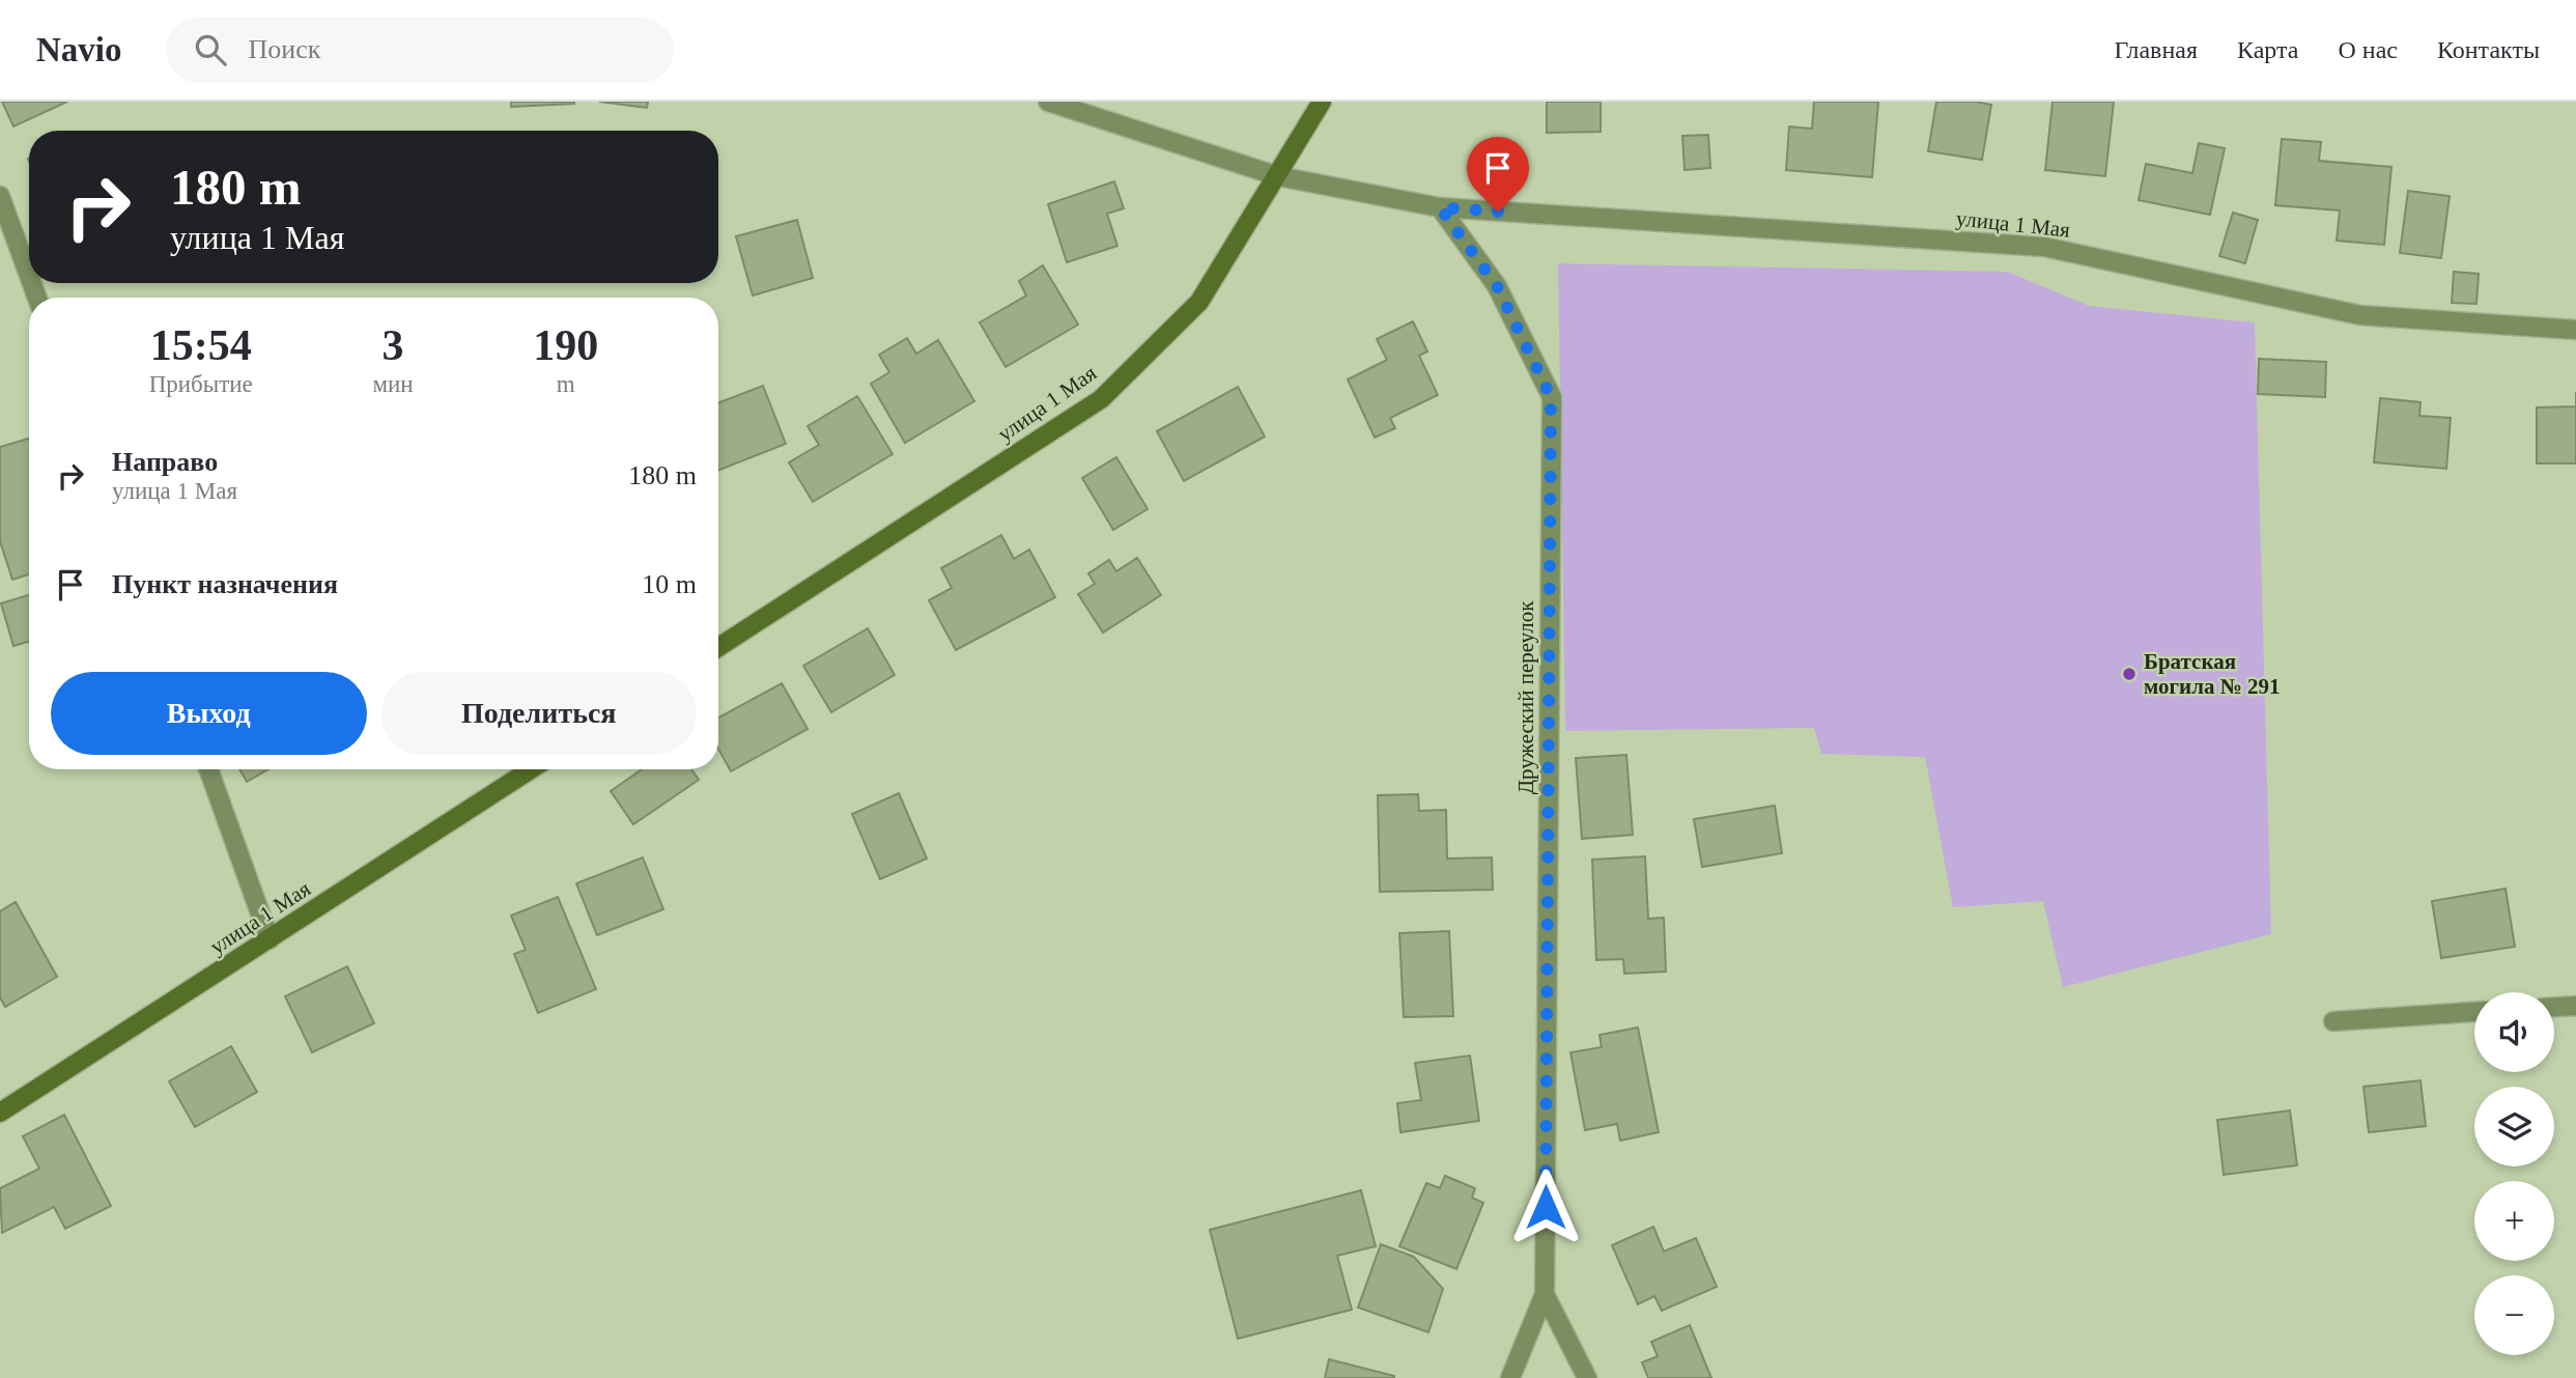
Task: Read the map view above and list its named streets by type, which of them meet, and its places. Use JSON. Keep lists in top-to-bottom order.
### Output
{
  "streets": {
    "street": ["улица 1 Мая", "Дружеский переулок"]
  },
  "crossings": [
    ["улица 1 Мая", "Дружеский переулок"]
  ],
  "places": ["Братская могила № 291"],
  "page": {
    "header": "Navio",
    "search": "Поиск",
    "nav": [
      "Главная",
      "Карта",
      "О нас",
      "Контакты"
    ],
    "turn": ["180 m", "улица 1 Мая"],
    "eta": [
      "15:54",
      "Прибытие",
      "3",
      "мин",
      "190",
      "m"
    ],
    "list": [
      {
        "name": "Направо",
        "note": "улица 1 Мая",
        "value": "180 m"
      },
      {
        "name": "Пункт назначения",
        "value": "10 m"
      }
    ],
    "buttons": ["Выход", "Поделиться"],
    "map_buttons": ["+", "−"]
  }
}
